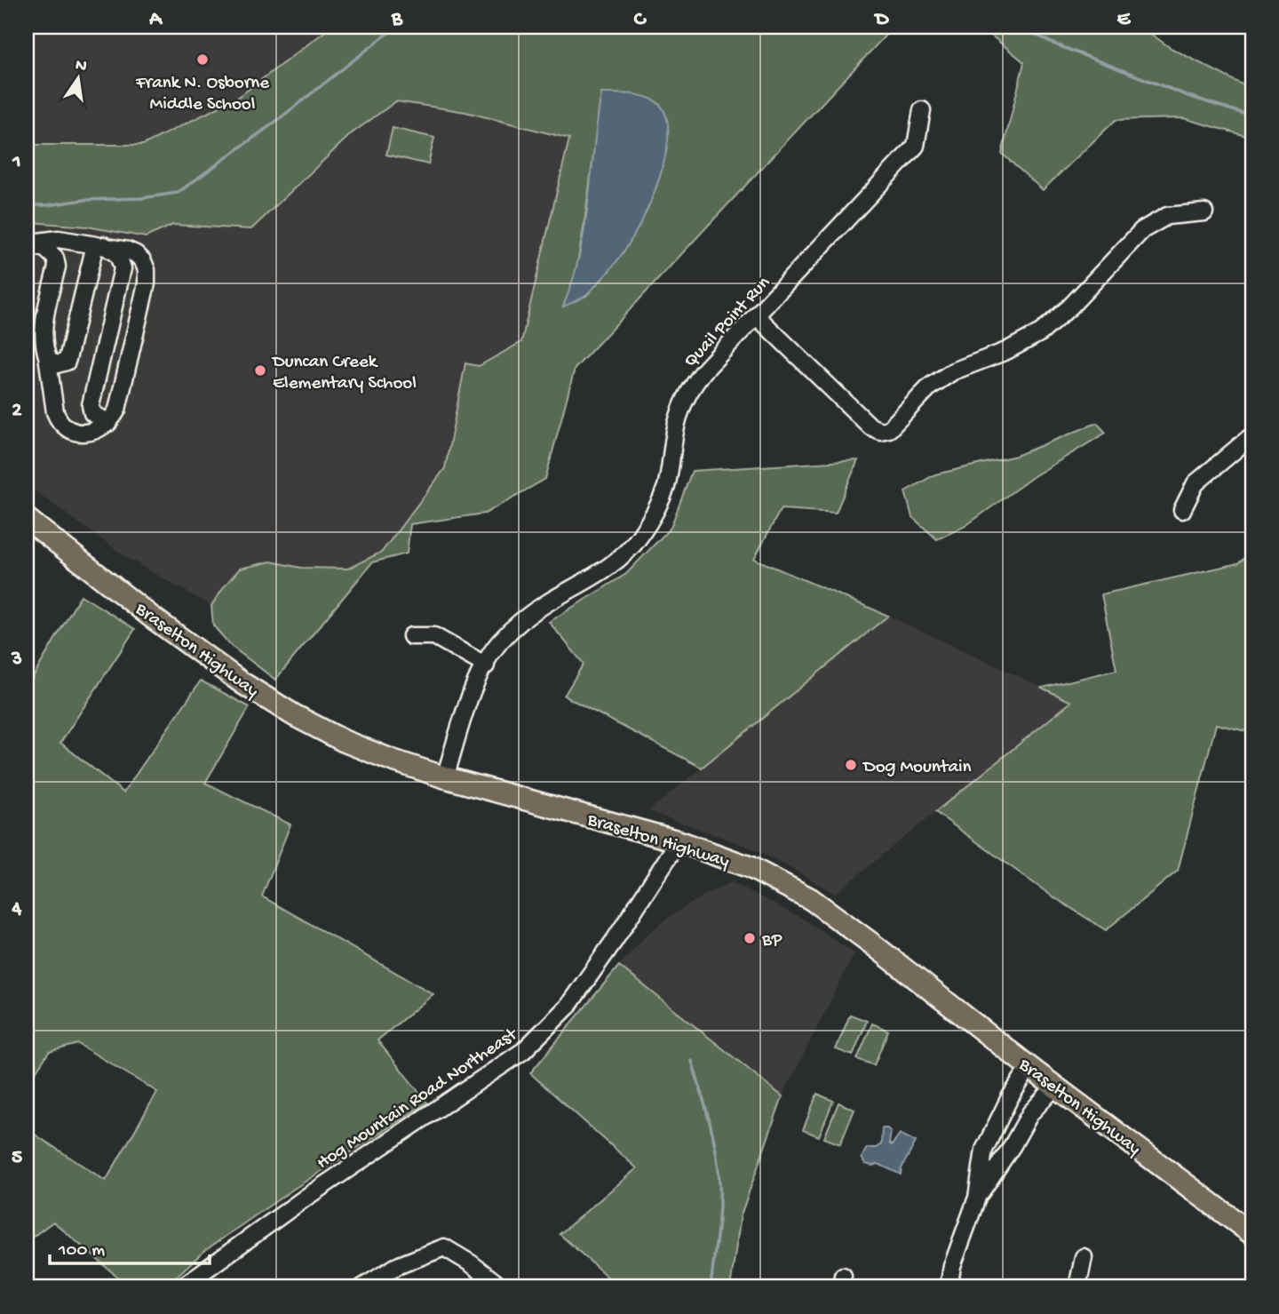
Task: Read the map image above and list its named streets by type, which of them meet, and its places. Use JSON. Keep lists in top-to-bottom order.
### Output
{
  "streets": {
    "main road": ["Braselton Highway"],
    "street": ["Quail Point Run", "Hog Mountain Road Northeast"]
  },
  "crossings": [
    ["Quail Point Run", "Braselton Highway"],
    ["Braselton Highway", "Hog Mountain Road Northeast"]
  ],
  "places": [
    "Frank N. Osborne Middle School",
    "Duncan Creek Elementary School",
    "Dog Mountain",
    "BP"
  ],
  "scale_bar": "100 m",
  "north": "top",
  "grid": {
    "columns": [
      "A",
      "B",
      "C",
      "D",
      "E"
    ],
    "rows": [
      "1",
      "2",
      "3",
      "4",
      "5"
    ]
  }
}
